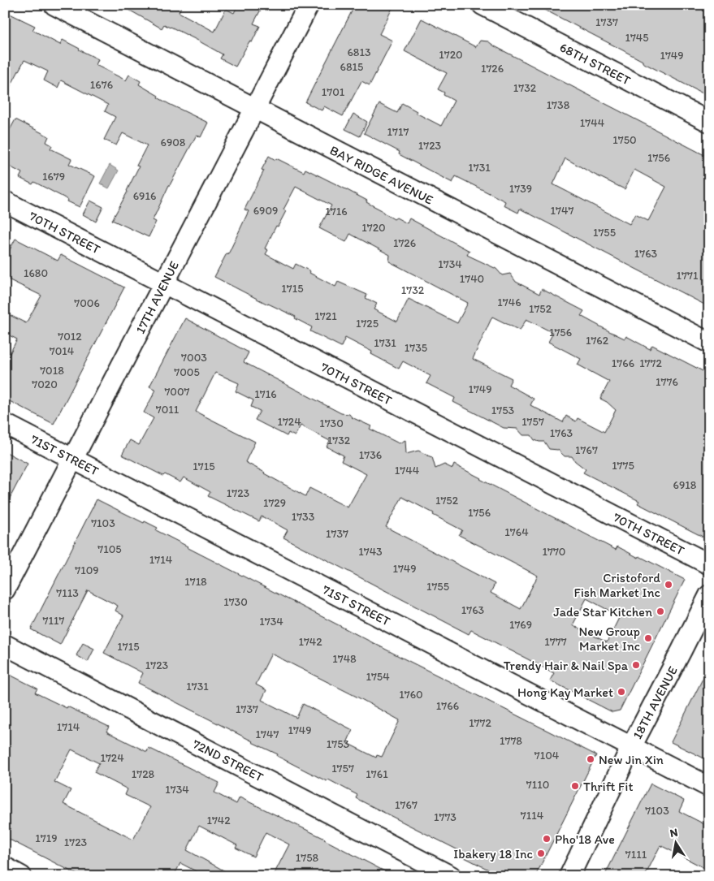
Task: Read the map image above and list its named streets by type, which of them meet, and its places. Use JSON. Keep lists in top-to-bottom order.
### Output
{
  "streets": {
    "street": [
      "68TH STREET",
      "BAY RIDGE AVENUE",
      "70TH STREET",
      "17TH AVENUE",
      "71ST STREET",
      "18TH AVENUE",
      "72ND STREET"
    ]
  },
  "crossings": [
    ["BAY RIDGE AVENUE", "17TH AVENUE"],
    ["70TH STREET", "17TH AVENUE"],
    ["17TH AVENUE", "71ST STREET"],
    ["71ST STREET", "18TH AVENUE"]
  ],
  "places": [
    "Cristoford Fish Market Inc",
    "Jade Star Kitchen",
    "New Group Market Inc",
    "Trendy Hair & Nail Spa",
    "Hong Kay Market",
    "New Jin Xin",
    "Thrift Fit",
    "Pho'18 Ave",
    "Ibakery 18 Inc"
  ],
  "house_numbers": [
    "1737",
    "1745",
    "6813",
    "1720",
    "1749",
    "6815",
    "1726",
    "1676",
    "1732",
    "1701",
    "1738",
    "1744",
    "1717",
    "1750",
    "6908",
    "1723",
    "1756",
    "1731",
    "1679",
    "1739",
    "6916",
    "6909",
    "1747",
    "1716",
    "1720",
    "1755",
    "1726",
    "1763",
    "1734",
    "1680",
    "1771",
    "1740",
    "1715",
    "1732",
    "1746",
    "7006",
    "1752",
    "1721",
    "1725",
    "1756",
    "7012",
    "1762",
    "1731",
    "1735",
    "7014",
    "7003",
    "1766",
    "1772",
    "7018",
    "7005",
    "1776",
    "7020",
    "1749",
    "7007",
    "1716",
    "7011",
    "1753",
    "1724",
    "1757",
    "1730",
    "1763",
    "1732",
    "1767",
    "1736",
    "1775",
    "1715",
    "1744",
    "6918",
    "1723",
    "1752",
    "1729",
    "1756",
    "1733",
    "7103",
    "1764",
    "1737",
    "7105",
    "1743",
    "1770",
    "1714",
    "1749",
    "7109",
    "1718",
    "1755",
    "7113",
    "1730",
    "1763",
    "7117",
    "1734",
    "1769",
    "1742",
    "1777",
    "1715",
    "1748",
    "1723",
    "1754",
    "1731",
    "1760",
    "1766",
    "1737",
    "1772",
    "1714",
    "1749",
    "1747",
    "1778",
    "1753",
    "7104",
    "1724",
    "1757",
    "1728",
    "1761",
    "7110",
    "1734",
    "1767",
    "7103",
    "7114",
    "1773",
    "1742",
    "1719",
    "1723",
    "7111",
    "1758"
  ],
  "north": "top"
}
